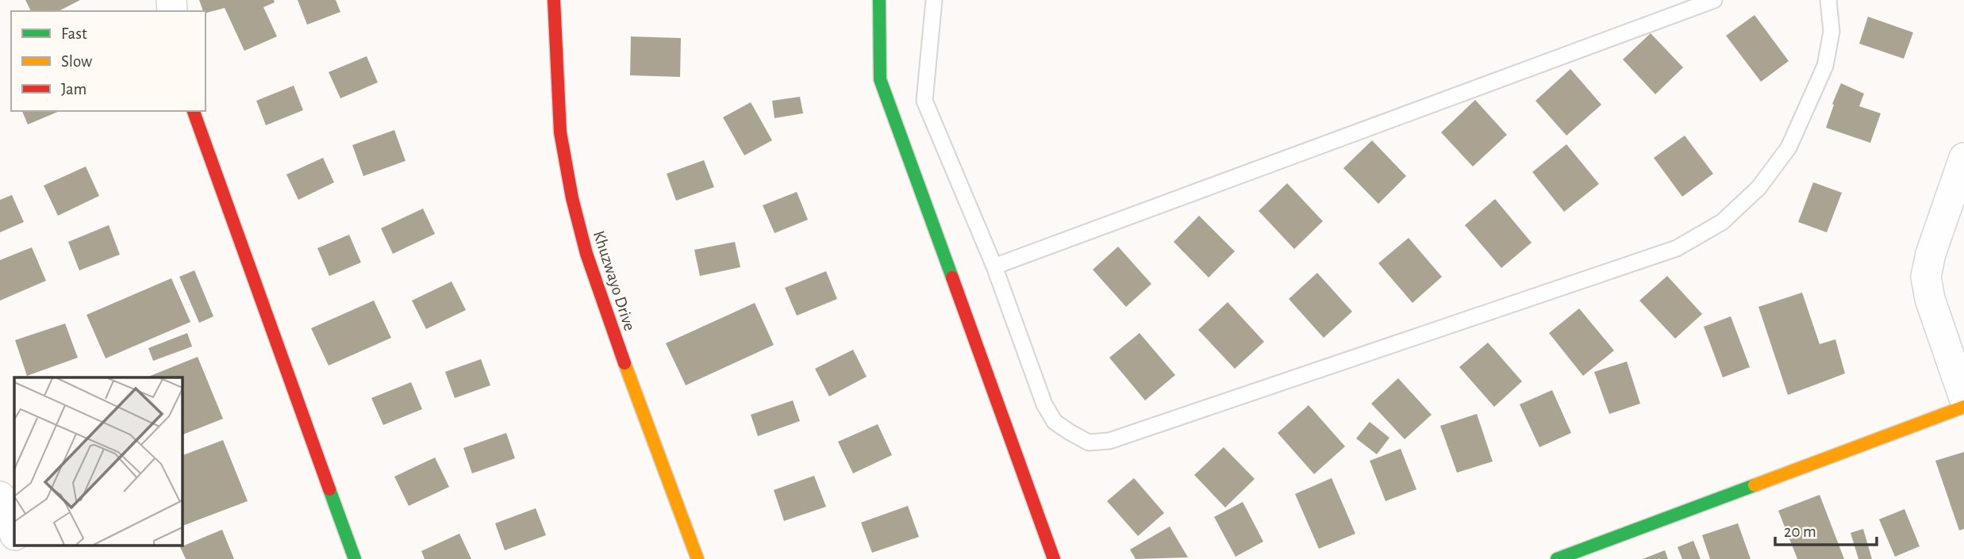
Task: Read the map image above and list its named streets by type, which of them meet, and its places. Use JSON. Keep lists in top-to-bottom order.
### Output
{
  "streets": {
    "street": ["Khuzwayo Drive"]
  },
  "legend": ["Fast", "Slow", "Jam"],
  "scale_bar": "20 m"
}
